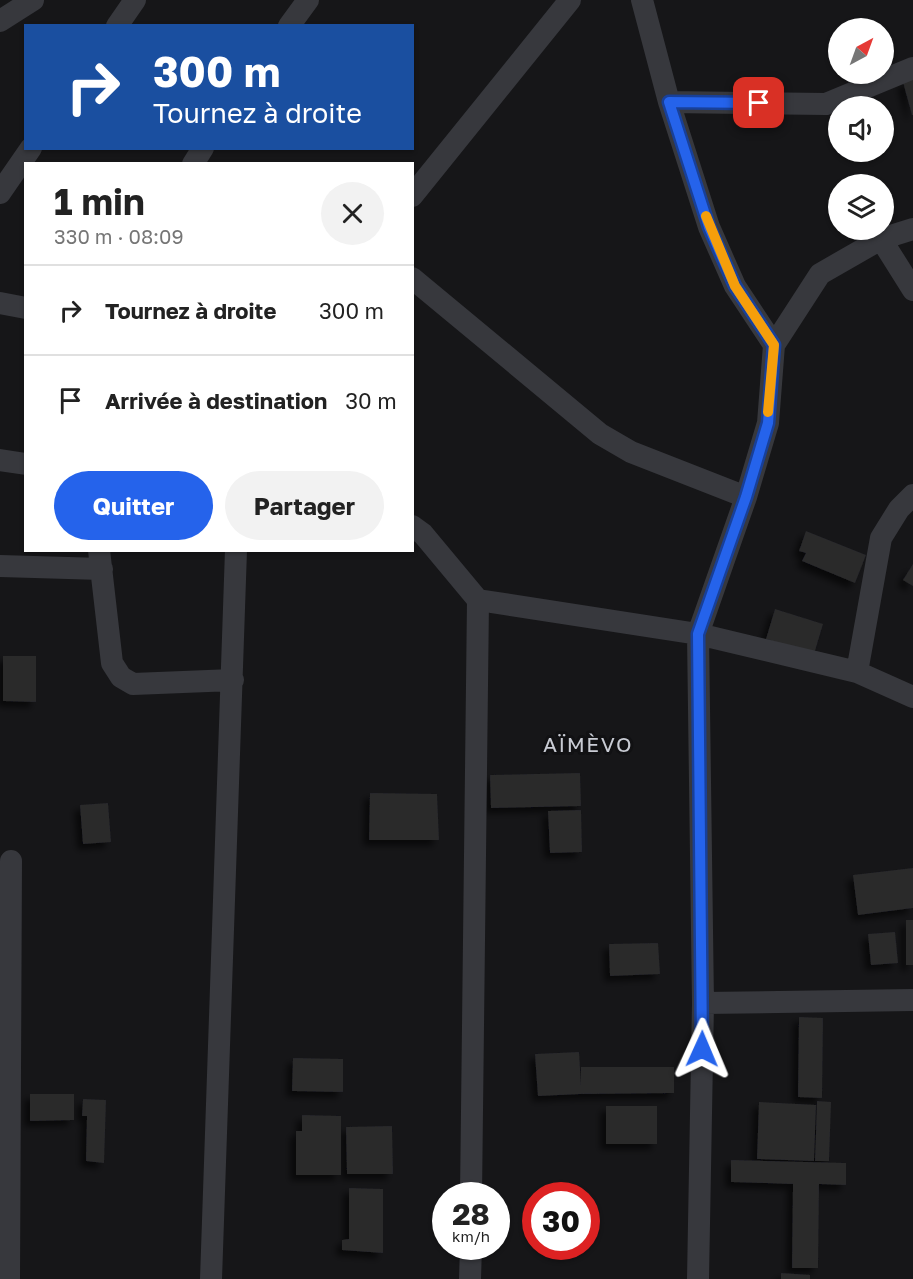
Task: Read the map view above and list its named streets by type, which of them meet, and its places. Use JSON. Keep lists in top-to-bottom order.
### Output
{
  "districts": ["AÏMÈVO"],
  "north": "top right",
  "page": {
    "turn": ["300 m", "Tournez à droite"],
    "heading": ["1 min", "330 m · 08:09"],
    "list": [
      {
        "name": "Tournez à droite",
        "value": "300 m"
      },
      {
        "name": "Arrivée à destination",
        "value": "30 m"
      }
    ],
    "buttons": ["Quitter", "Partager"],
    "speed": "28 km/h",
    "limit": "30"
  }
}
